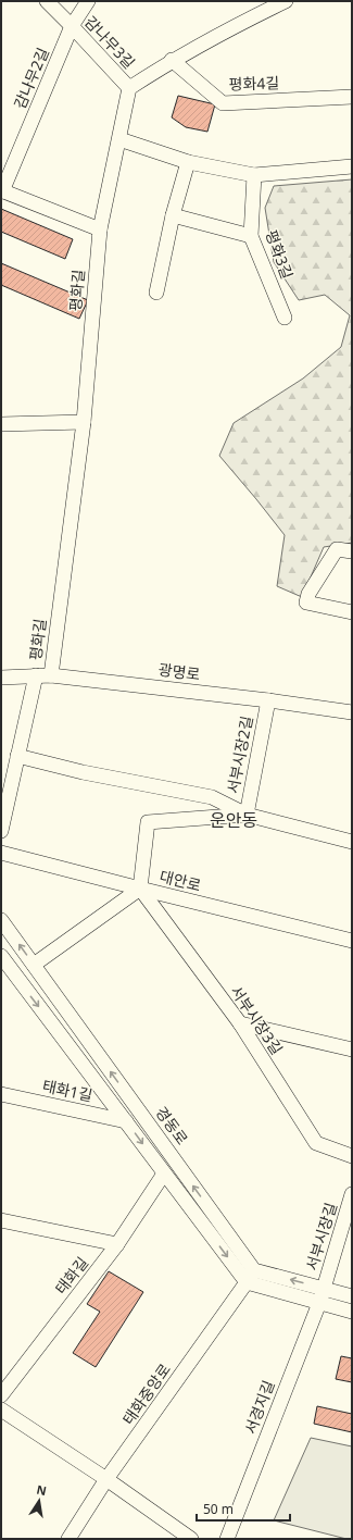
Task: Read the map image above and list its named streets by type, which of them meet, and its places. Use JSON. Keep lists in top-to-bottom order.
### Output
{
  "streets": {
    "street": [
      "감나무3길",
      "감나무2길",
      "평화4길",
      "평화3길",
      "평화길",
      "광명로",
      "서부시장2길",
      "대안로",
      "서부시장3길",
      "태화1길",
      "경동로",
      "서부시장길",
      "태화길",
      "태화중앙로",
      "서경지길"
    ]
  },
  "crossings": [
    ["감나무3길", "감나무2길"],
    ["감나무3길", "평화길"],
    ["감나무2길", "평화길"],
    ["평화길", "광명로"],
    ["광명로", "서부시장2길"],
    ["서부시장2길", "대안로"],
    ["서부시장2길", "서부시장3길"],
    ["대안로", "서부시장3길"],
    ["경동로", "태화중앙로"],
    ["서부시장길", "서경지길"]
  ],
  "districts": ["운안동"],
  "scale_bar": "50 m",
  "north": "top"
}
